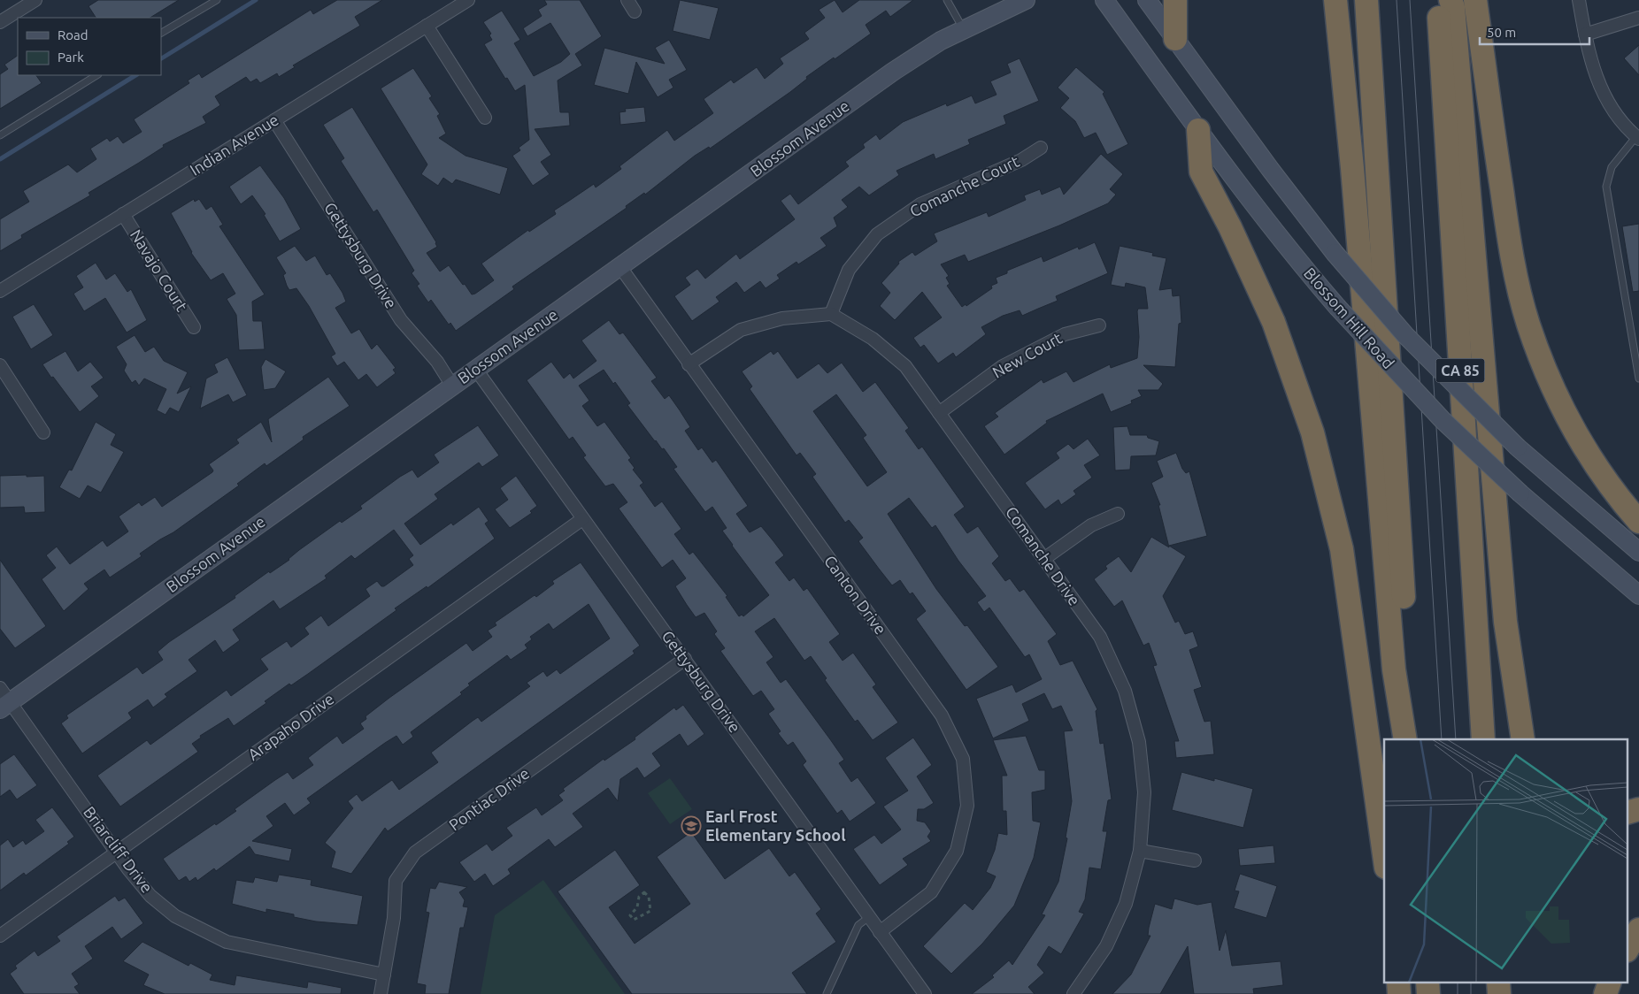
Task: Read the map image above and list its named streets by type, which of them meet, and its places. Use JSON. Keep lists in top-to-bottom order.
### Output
{
  "streets": {
    "highway": ["CA 85"],
    "main road": ["Blossom Avenue", "Blossom Hill Road"],
    "street": [
      "Indian Avenue",
      "Comanche Court",
      "Gettysburg Drive",
      "Navajo Court",
      "New Court",
      "Comanche Drive",
      "Canton Drive",
      "Arapaho Drive",
      "Pontiac Drive",
      "Briarcliff Drive"
    ]
  },
  "crossings": [
    ["Blossom Avenue", "Gettysburg Drive"],
    ["Blossom Avenue", "Canton Drive"],
    ["Blossom Avenue", "Briarcliff Drive"],
    ["Indian Avenue", "Gettysburg Drive"],
    ["Indian Avenue", "Navajo Court"],
    ["Comanche Court", "Comanche Drive"],
    ["Gettysburg Drive", "Canton Drive"],
    ["Gettysburg Drive", "Arapaho Drive"],
    ["Gettysburg Drive", "Pontiac Drive"],
    ["New Court", "Comanche Drive"],
    ["Arapaho Drive", "Briarcliff Drive"],
    ["Pontiac Drive", "Briarcliff Drive"]
  ],
  "places": {
    "school or university": ["Earl Frost Elementary School"]
  },
  "legend": ["Road", "Park"],
  "scale_bar": "50 m"
}
